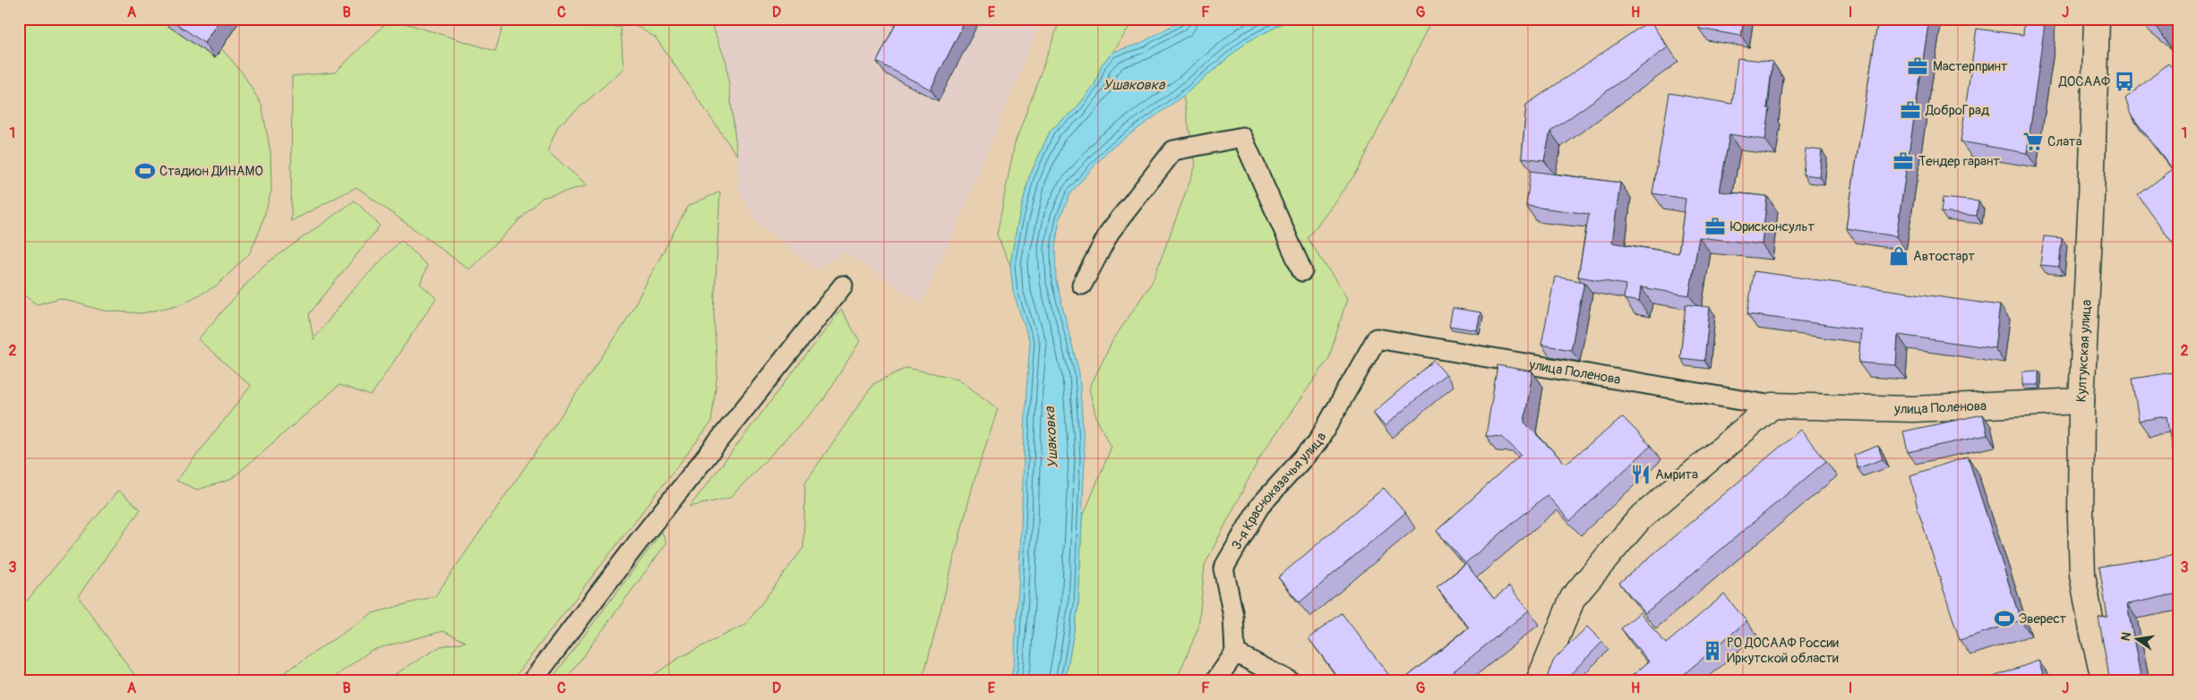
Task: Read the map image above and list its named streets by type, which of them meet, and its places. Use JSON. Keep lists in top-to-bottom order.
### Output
{
  "streets": {
    "street": ["Култукская улица", "улица Поленова", "3-я Красноказачья улица"]
  },
  "crossings": [
    ["Култукская улица", "улица Поленова"],
    ["улица Поленова", "3-я Красноказачья улица"]
  ],
  "water": ["Ушаковка"],
  "places": {
    "office": [
      "Мастерпринт",
      "ДоброГрад",
      "Тендер гарант",
      "Юрисконсульт"
    ],
    "bus stop": ["ДОСААФ"],
    "supermarket": ["Слата"],
    "sports": ["Стадион ДИНАМО", "Эверест"],
    "shop": ["Автостарт"],
    "restaurant": ["Амрита"],
    "building": ["РО ДОСААФ России Иркутской области"]
  },
  "north": "left",
  "grid": {
    "columns": [
      "A",
      "B",
      "C",
      "D",
      "E",
      "F",
      "G",
      "H",
      "I",
      "J"
    ],
    "rows": ["1", "2", "3"]
  }
}
